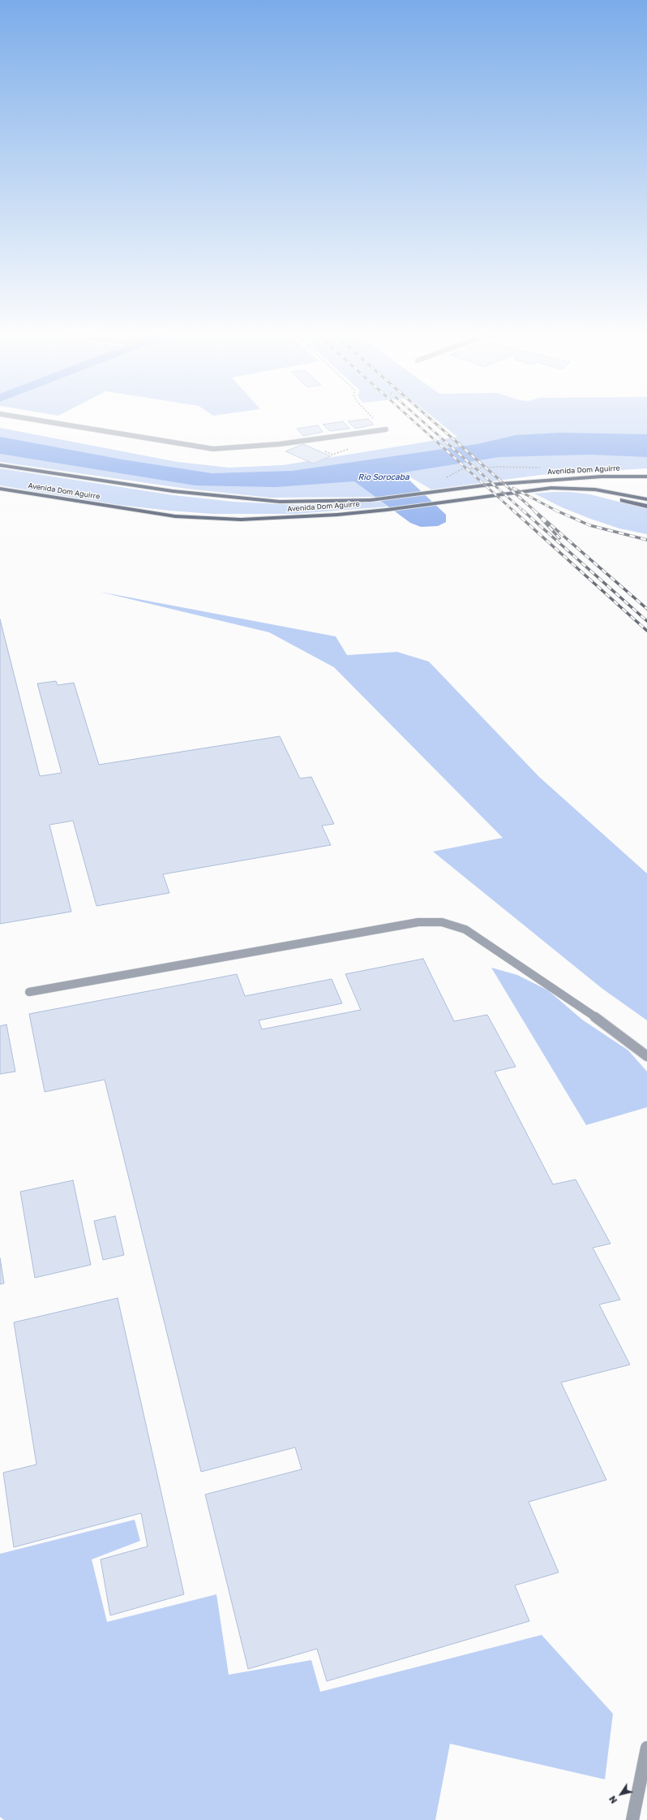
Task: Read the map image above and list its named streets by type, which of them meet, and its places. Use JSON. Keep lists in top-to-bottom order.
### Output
{
  "streets": {
    "highway": ["Avenida Dom Aguirre"]
  },
  "water": ["Rio Sorocaba"],
  "north": "bottom left"
}
